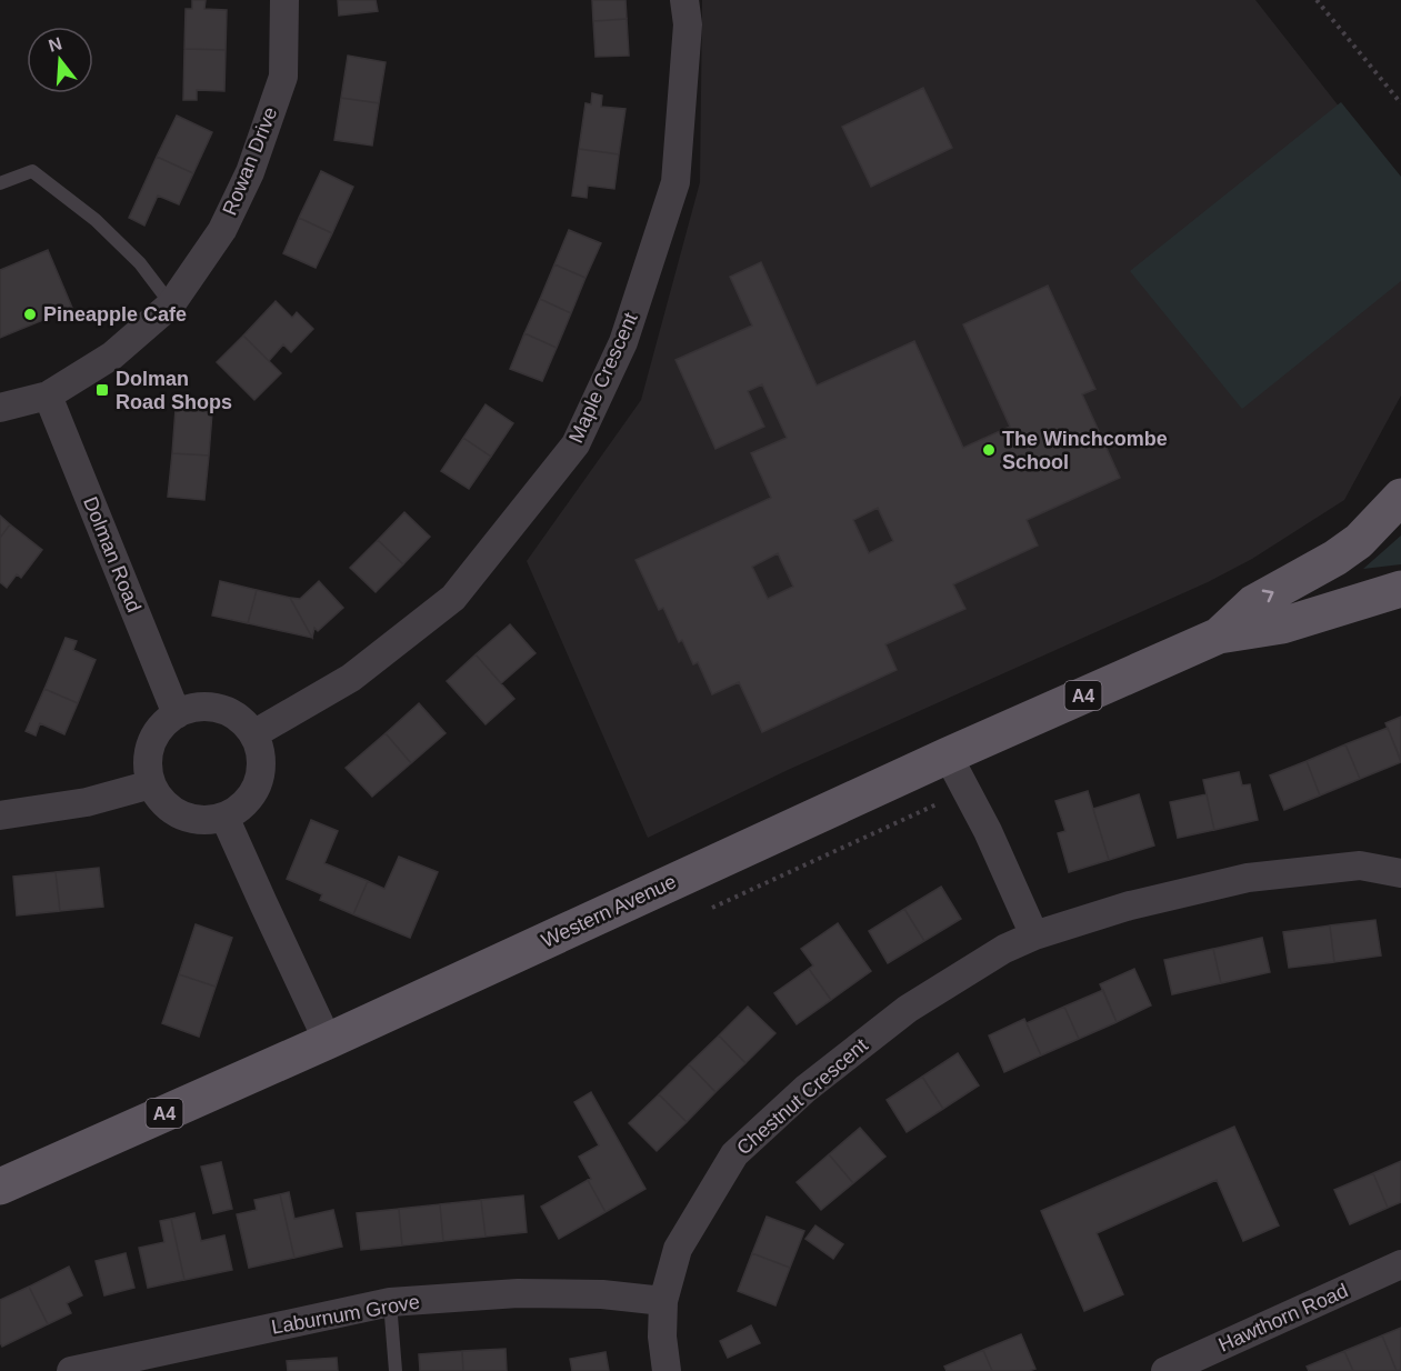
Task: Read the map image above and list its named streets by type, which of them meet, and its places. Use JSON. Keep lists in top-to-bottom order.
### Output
{
  "streets": {
    "main road": ["A4", "Western Avenue"],
    "street": [
      "Rowan Drive",
      "Maple Crescent",
      "Dolman Road",
      "Chestnut Crescent",
      "Laburnum Grove",
      "Hawthorn Road"
    ]
  },
  "crossings": [
    ["Rowan Drive", "Dolman Road"],
    ["Maple Crescent", "Dolman Road"],
    ["Chestnut Crescent", "Laburnum Grove"]
  ],
  "places": {
    "other": ["Pineapple Cafe", "The Winchcombe School"],
    "transit": ["Dolman Road Shops"]
  },
  "north": "top"
}
